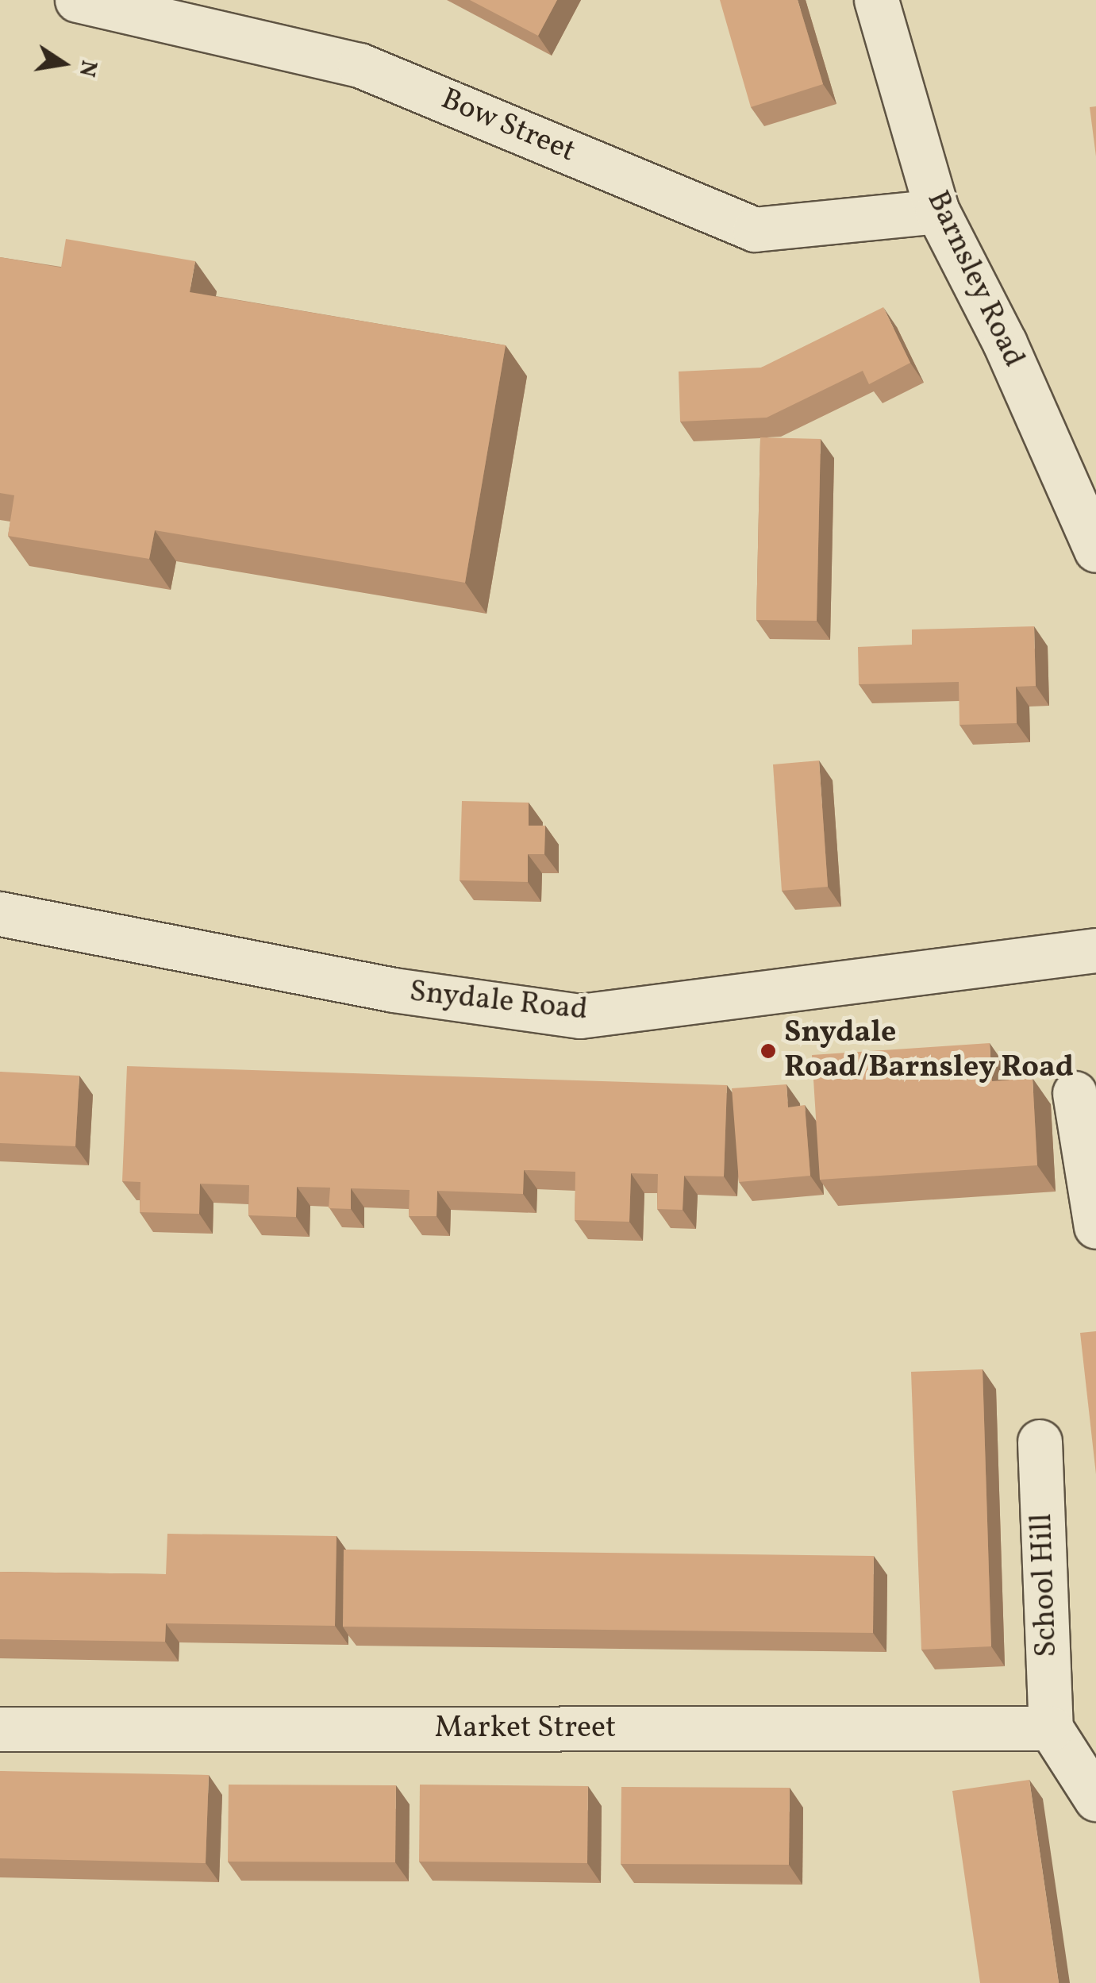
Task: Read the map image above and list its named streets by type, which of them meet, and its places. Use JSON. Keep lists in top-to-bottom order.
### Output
{
  "streets": {
    "street": [
      "Bow Street",
      "Barnsley Road",
      "Snydale Road",
      "School Hill",
      "Market Street"
    ]
  },
  "crossings": [
    ["Bow Street", "Barnsley Road"],
    ["School Hill", "Market Street"]
  ],
  "places": ["Snydale Road/Barnsley Road"],
  "north": "right"
}
